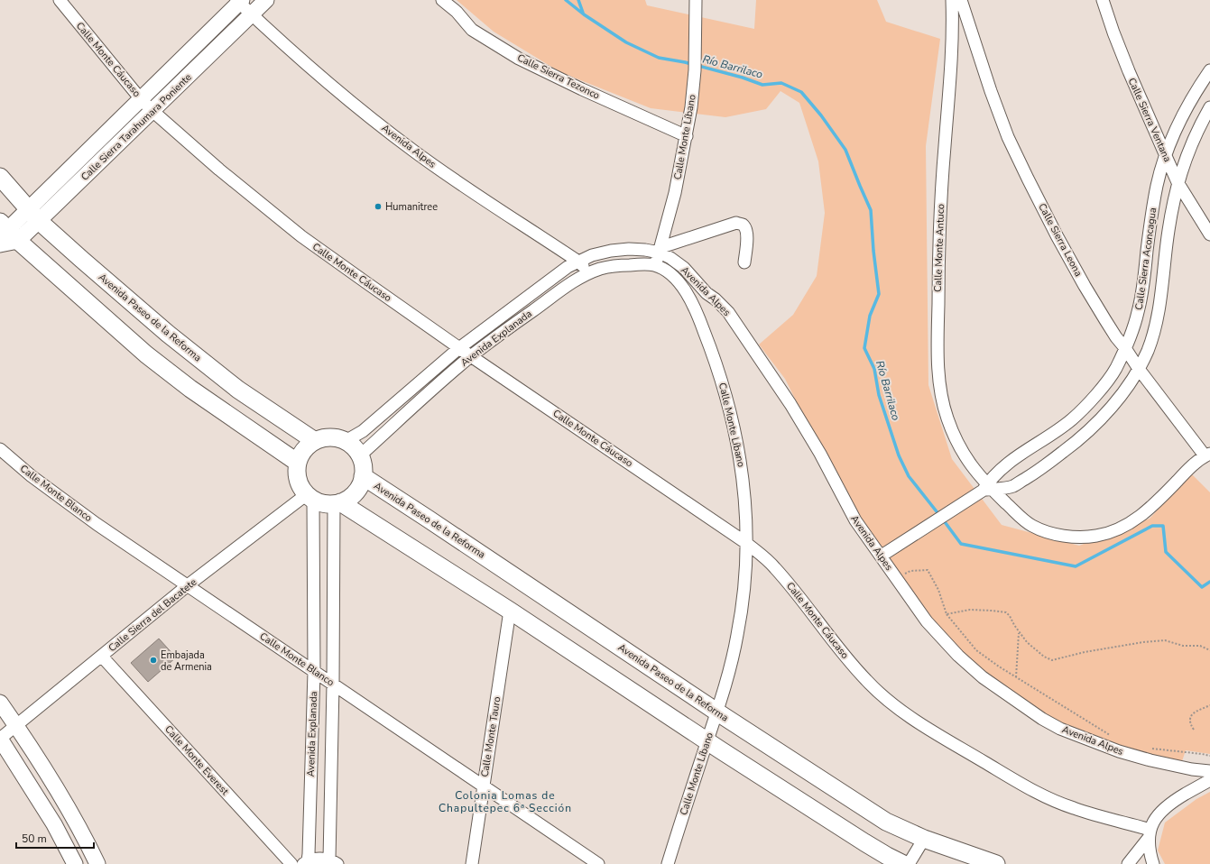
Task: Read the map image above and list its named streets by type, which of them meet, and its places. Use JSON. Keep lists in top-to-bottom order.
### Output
{
  "streets": {
    "main road": ["Avenida Paseo de la Reforma"],
    "street": [
      "Calle Monte Cáucaso",
      "Calle Sierra Tezonco",
      "Calle Sierra Ventana",
      "Calle Sierra Tarahumara Poniente",
      "Calle Monte Líbano",
      "Avenida Alpes",
      "Calle Sierra Leona",
      "Calle Monte Antuco",
      "Calle Sierra Aconcagua",
      "Avenida Explanada",
      "Calle Monte Blanco",
      "Calle Sierra del Bacatete",
      "Calle Monte Tauro",
      "Calle Monte Everest"
    ]
  },
  "crossings": [
    ["Calle Monte Cáucaso", "Calle Sierra Tarahumara Poniente"],
    ["Calle Monte Cáucaso", "Calle Monte Líbano"],
    ["Calle Monte Cáucaso", "Avenida Explanada"],
    ["Calle Sierra Tezonco", "Calle Monte Líbano"],
    ["Calle Sierra Ventana", "Calle Sierra Aconcagua"],
    ["Calle Sierra Tarahumara Poniente", "Avenida Alpes"],
    ["Calle Sierra Tarahumara Poniente", "Avenida Paseo de la Reforma"],
    ["Calle Monte Líbano", "Avenida Alpes"],
    ["Calle Monte Líbano", "Avenida Paseo de la Reforma"],
    ["Calle Monte Líbano", "Avenida Explanada"],
    ["Avenida Alpes", "Calle Sierra Aconcagua"],
    ["Avenida Alpes", "Avenida Explanada"],
    ["Calle Sierra Leona", "Calle Monte Antuco"],
    ["Calle Sierra Leona", "Calle Sierra Aconcagua"],
    ["Calle Monte Antuco", "Calle Sierra Aconcagua"],
    ["Avenida Paseo de la Reforma", "Avenida Explanada"],
    ["Avenida Paseo de la Reforma", "Calle Sierra del Bacatete"],
    ["Avenida Explanada", "Calle Monte Blanco"],
    ["Avenida Explanada", "Calle Sierra del Bacatete"],
    ["Calle Monte Blanco", "Calle Sierra del Bacatete"],
    ["Calle Monte Blanco", "Calle Monte Tauro"],
    ["Calle Sierra del Bacatete", "Calle Monte Everest"]
  ],
  "districts": ["Colonia Lomas de Chapultepec 6ª Sección"],
  "water": ["Río Barrilaco"],
  "places": ["Humanitree", "Embajada de Armenia"],
  "scale_bar": "50 m"
}
